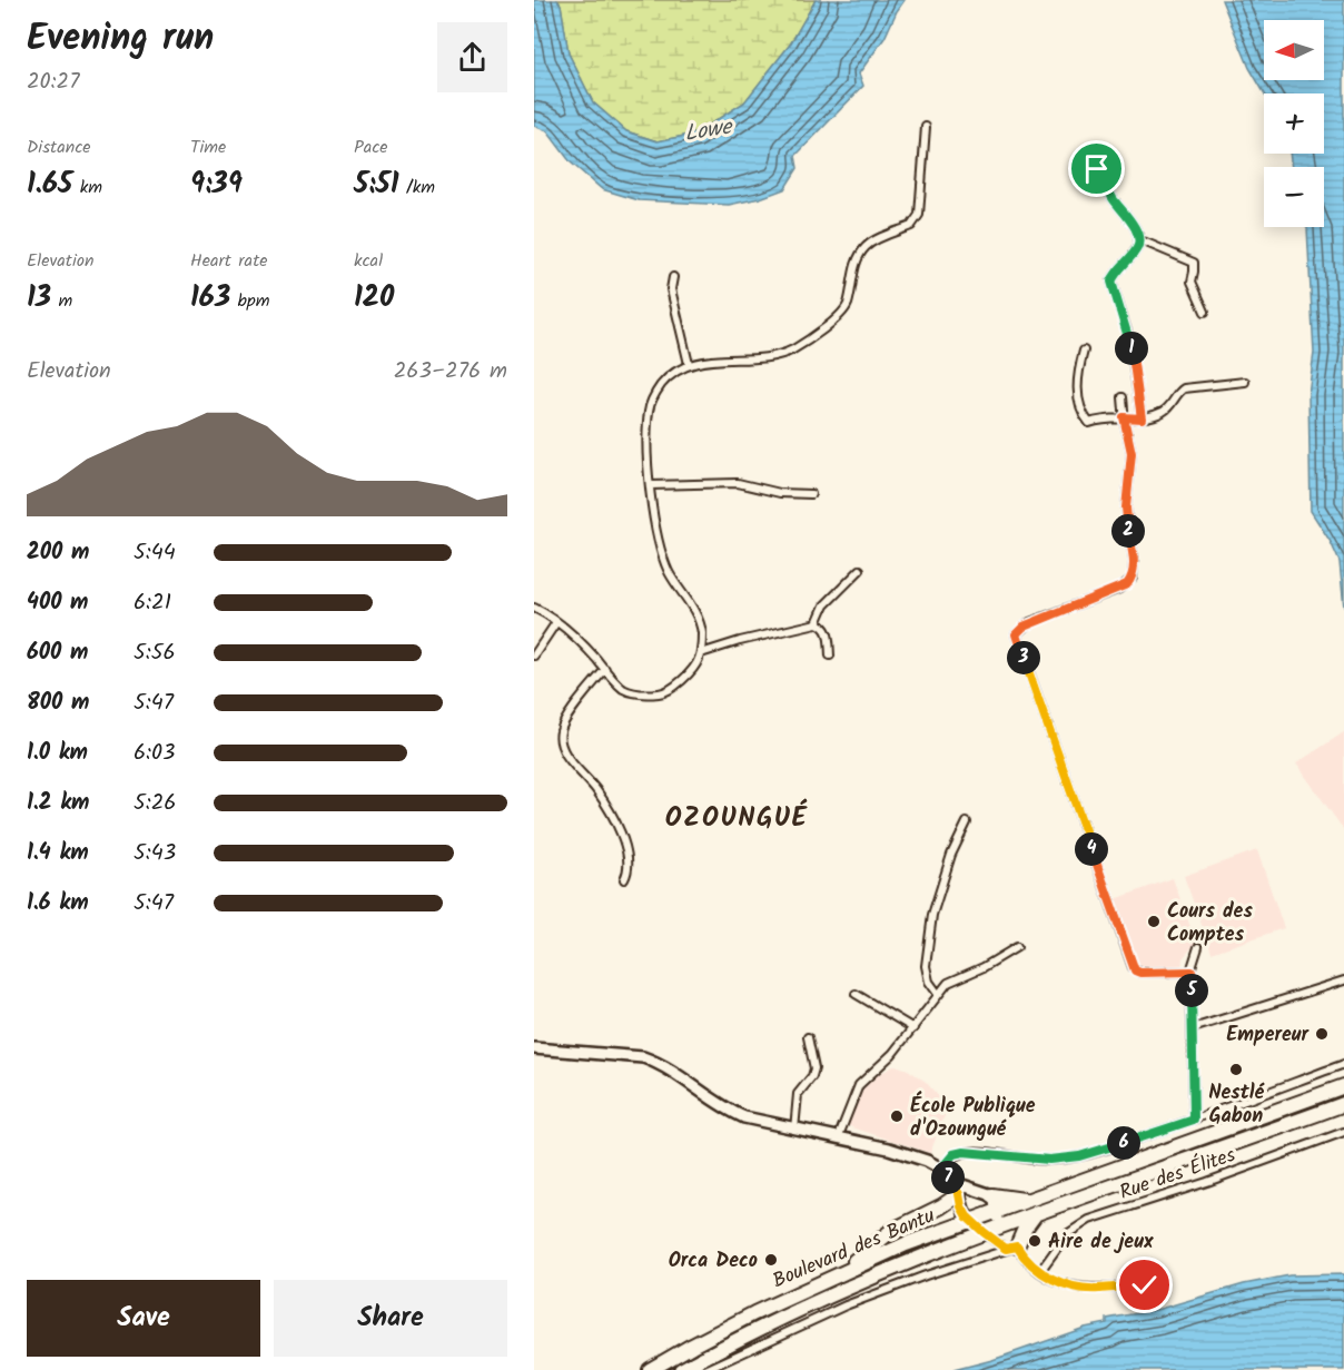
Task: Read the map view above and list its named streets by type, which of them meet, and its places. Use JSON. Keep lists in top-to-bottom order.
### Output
{
  "streets": {
    "highway": ["Boulevard des Bantu"],
    "street": ["Rue des Élites"]
  },
  "districts": ["OZOUNGUÉ"],
  "water": ["Lowe"],
  "places": [
    "Cours des Comptes",
    "Empereur",
    "Nestlé Gabon",
    "École Publique d'Ozoungué",
    "Aire de jeux",
    "Orca Deco"
  ],
  "north": "left",
  "page": {
    "heading": ["Evening run", "20:27"],
    "map_buttons": ["+", "−"],
    "stats": [
      ["Distance", "1.65 km"],
      ["Time", "9:39"],
      ["Pace", "5:51 /km"],
      ["Elevation", "13 m"],
      ["Heart rate", "163 bpm"],
      ["kcal", "120"]
    ],
    "pins": [
      "1",
      "2",
      "3",
      "4",
      "5",
      "6",
      "7"
    ],
    "chart": ["Elevation", "263–276 m"],
    "list": [
      {
        "name": "200 m",
        "note": "5:44"
      },
      {
        "name": "400 m",
        "note": "6:21"
      },
      {
        "name": "600 m",
        "note": "5:56"
      },
      {
        "name": "800 m",
        "note": "5:47"
      },
      {
        "name": "1.0 km",
        "note": "6:03"
      },
      {
        "name": "1.2 km",
        "note": "5:26"
      },
      {
        "name": "1.4 km",
        "note": "5:43"
      },
      {
        "name": "1.6 km",
        "note": "5:47"
      }
    ],
    "buttons": ["Save", "Share"]
  }
}
